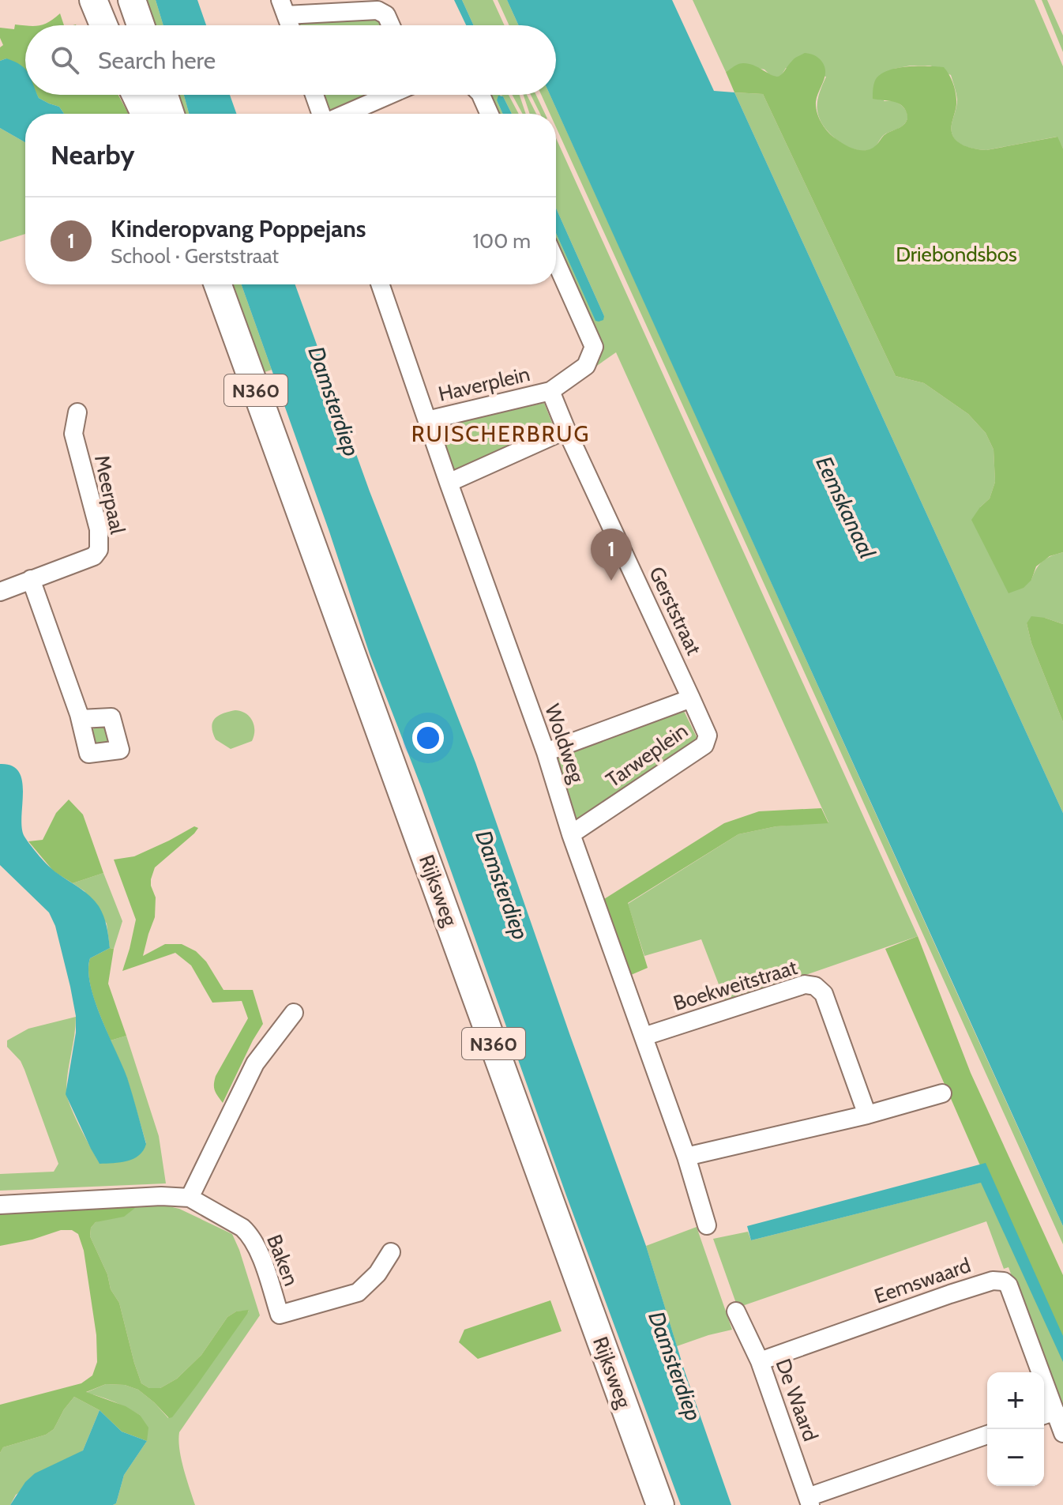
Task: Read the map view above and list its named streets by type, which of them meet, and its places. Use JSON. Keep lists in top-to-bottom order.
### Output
{
  "streets": {
    "main road": ["N360", "Rijksweg"],
    "street": [
      "Haverplein",
      "Meerpaal",
      "Gerststraat",
      "Woldweg",
      "Tarweplein",
      "Boekweitstraat",
      "Baken",
      "Eemswaard",
      "De Waard"
    ]
  },
  "crossings": [
    ["Haverplein", "Gerststraat"],
    ["Haverplein", "Woldweg"],
    ["Gerststraat", "Tarweplein"],
    ["Woldweg", "Tarweplein"],
    ["Woldweg", "Boekweitstraat"],
    ["Eemswaard", "De Waard"]
  ],
  "districts": ["RUISCHERBRUG"],
  "water": ["Damsterdiep", "Eemskanaal"],
  "parks": ["Driebondsbos"],
  "page": {
    "search": "Search here",
    "heading": "Nearby",
    "list": [
      {
        "mark": "1",
        "name": "Kinderopvang Poppejans",
        "note": "School · Gerststraat",
        "value": "100 m"
      }
    ],
    "pins": "1",
    "map_buttons": ["+", "−"]
  }
}
